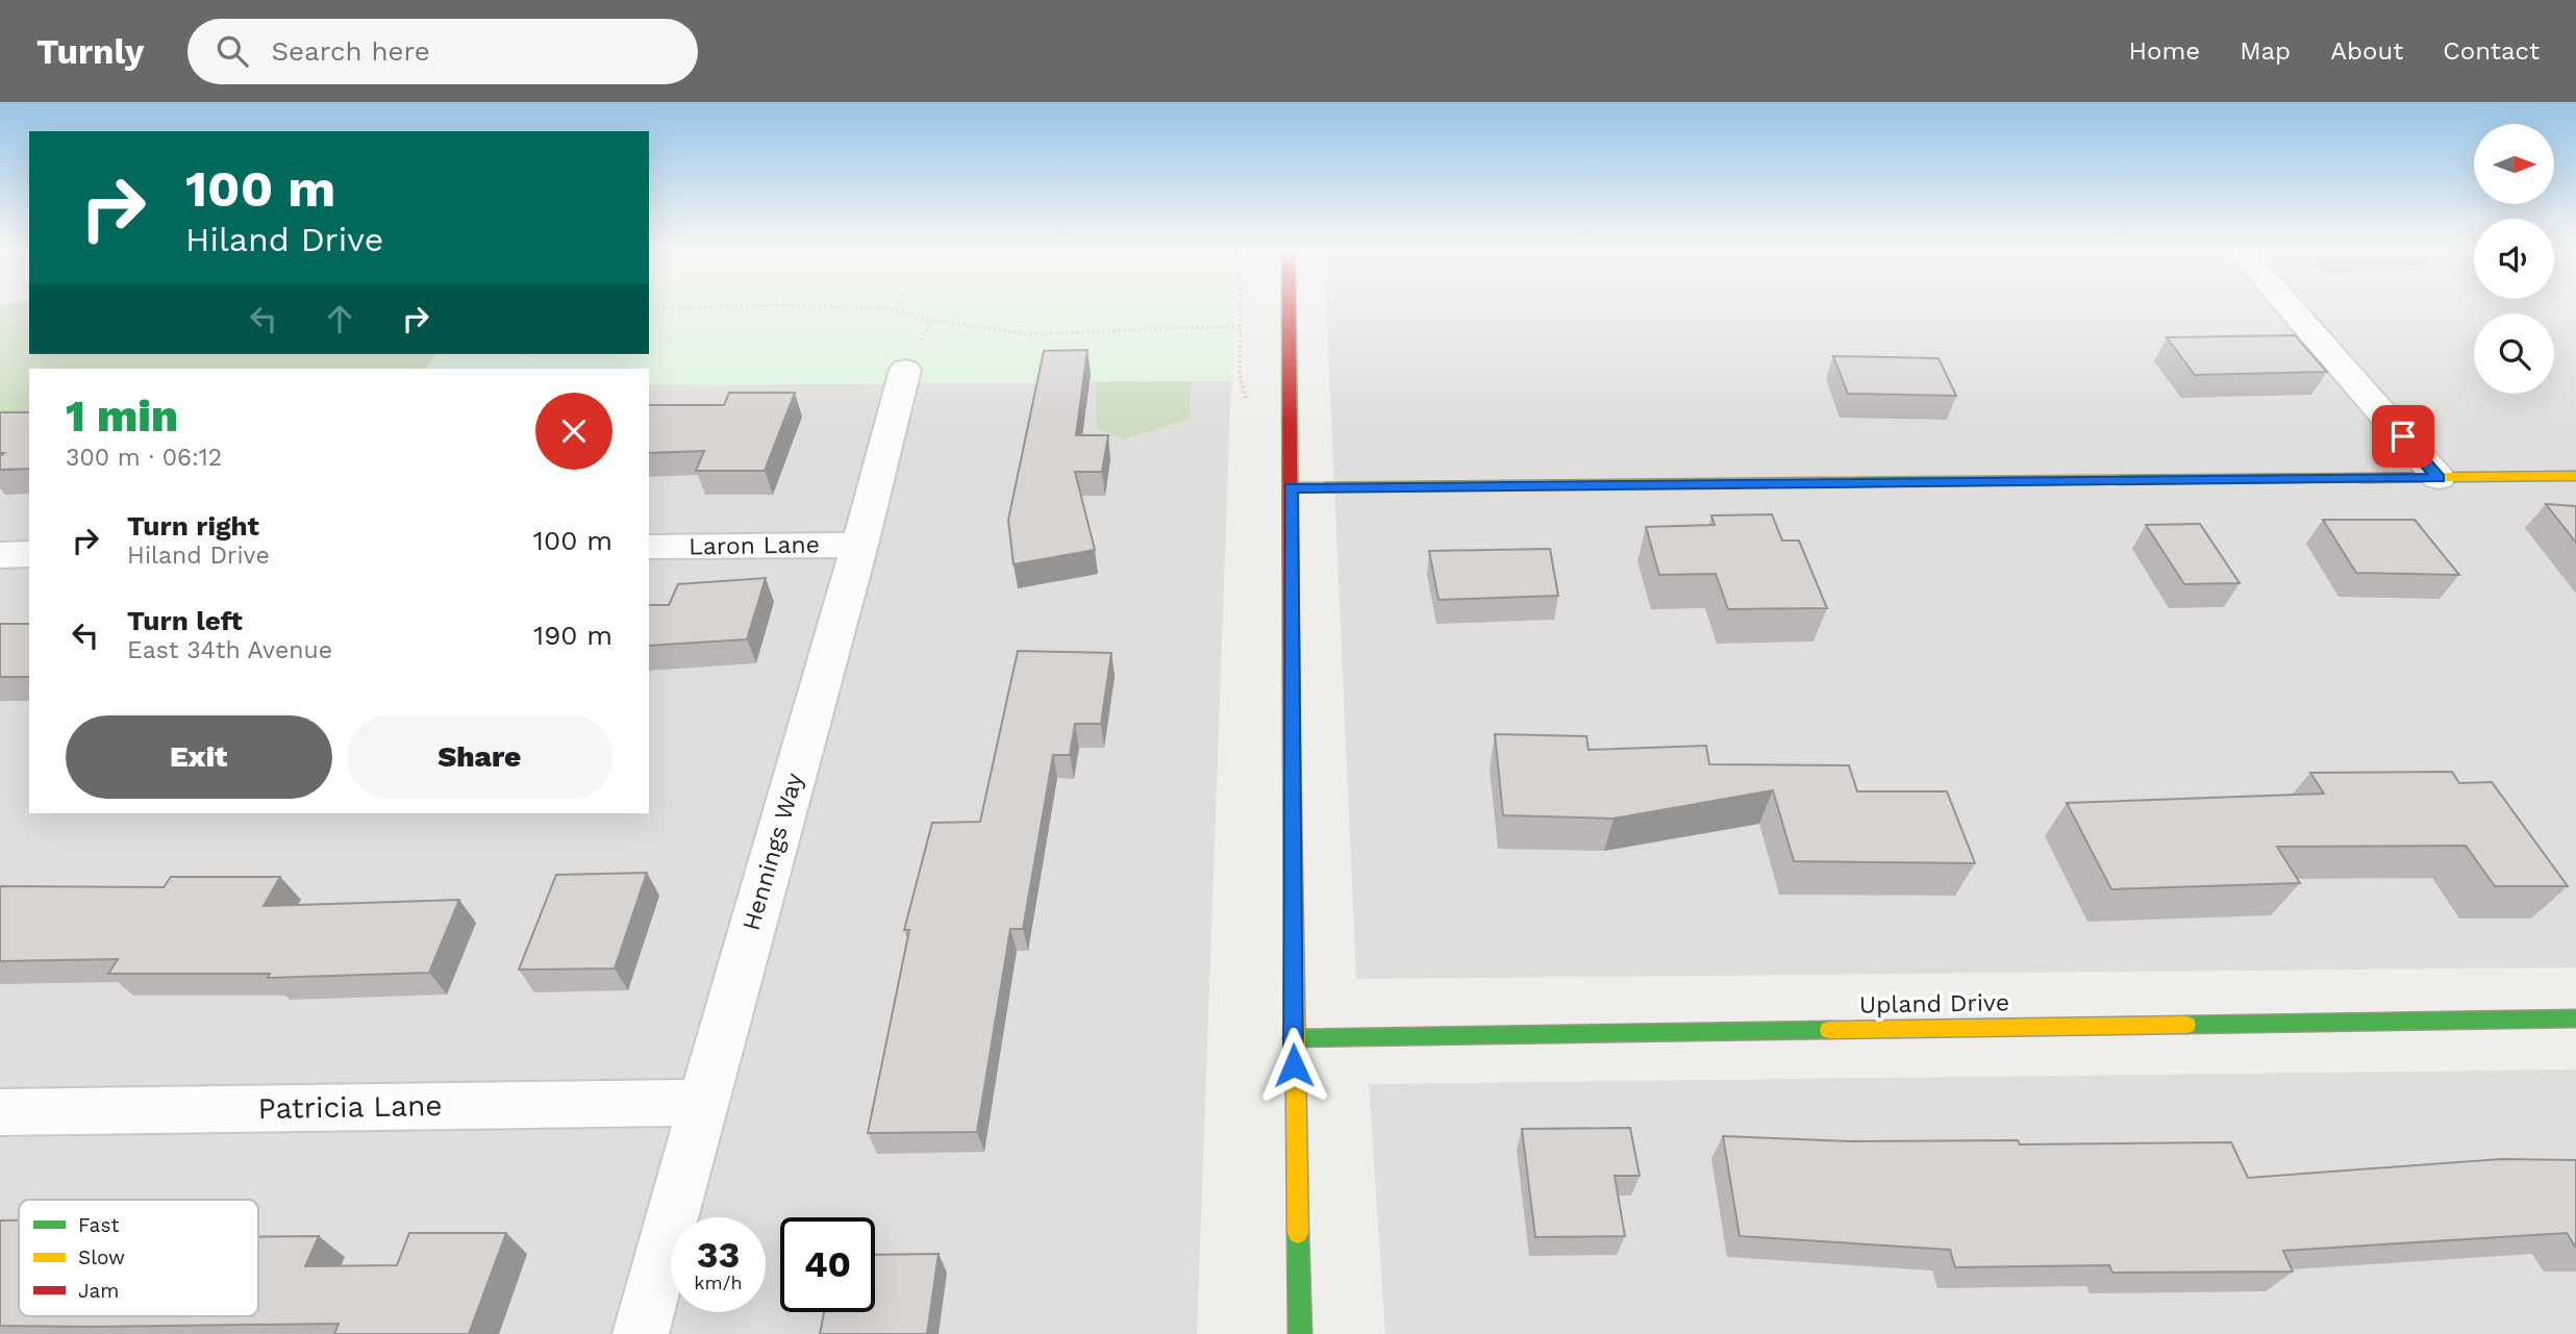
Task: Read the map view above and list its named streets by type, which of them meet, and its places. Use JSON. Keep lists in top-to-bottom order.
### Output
{
  "streets": {
    "street": [
      "Laron Lane",
      "Hennings Way",
      "Upland Drive",
      "Patricia Lane"
    ]
  },
  "crossings": [
    ["Laron Lane", "Hennings Way"],
    ["Hennings Way", "Patricia Lane"]
  ],
  "legend": ["Fast", "Slow", "Jam"],
  "north": "right",
  "page": {
    "header": "Turnly",
    "search": "Search here",
    "nav": [
      "Home",
      "Map",
      "About",
      "Contact"
    ],
    "turn": ["100 m", "Hiland Drive"],
    "heading": ["1 min", "300 m · 06:12"],
    "list": [
      {
        "name": "Turn right",
        "note": "Hiland Drive",
        "value": "100 m"
      },
      {
        "name": "Turn left",
        "note": "East 34th Avenue",
        "value": "190 m"
      }
    ],
    "buttons": ["Exit", "Share"],
    "speed": "33 km/h",
    "limit": "40"
  }
}
